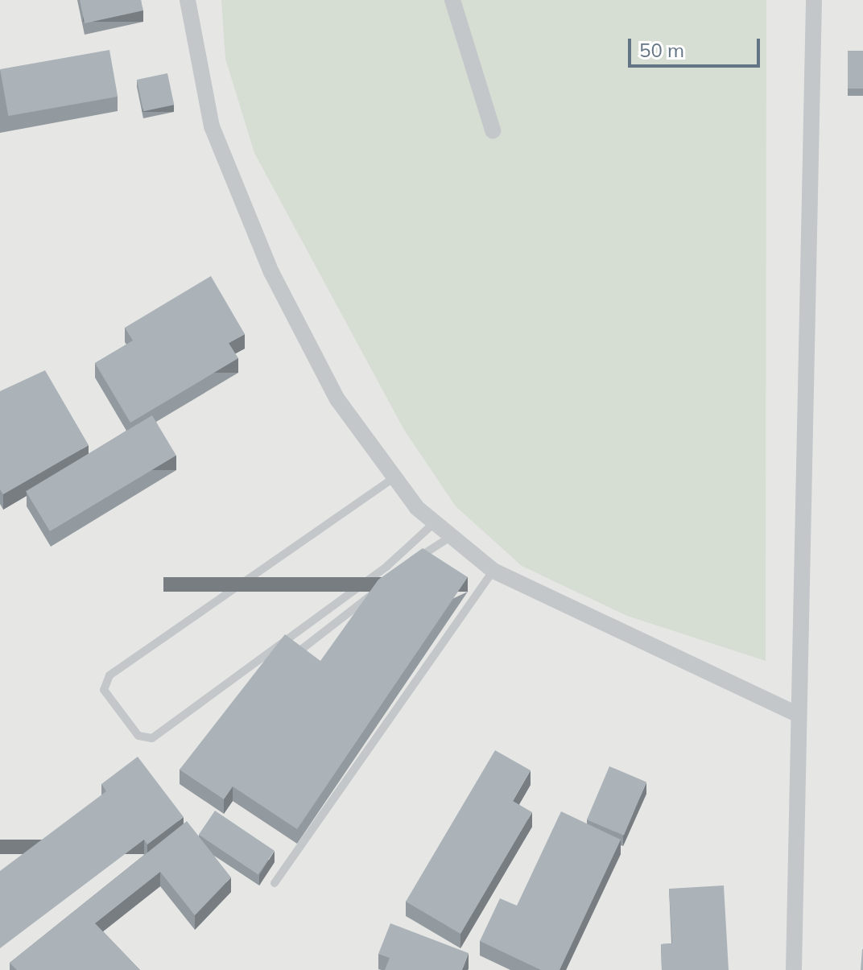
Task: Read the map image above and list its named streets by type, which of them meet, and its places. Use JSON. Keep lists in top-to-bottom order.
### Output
{
  "scale_bar": "50 m"
}
